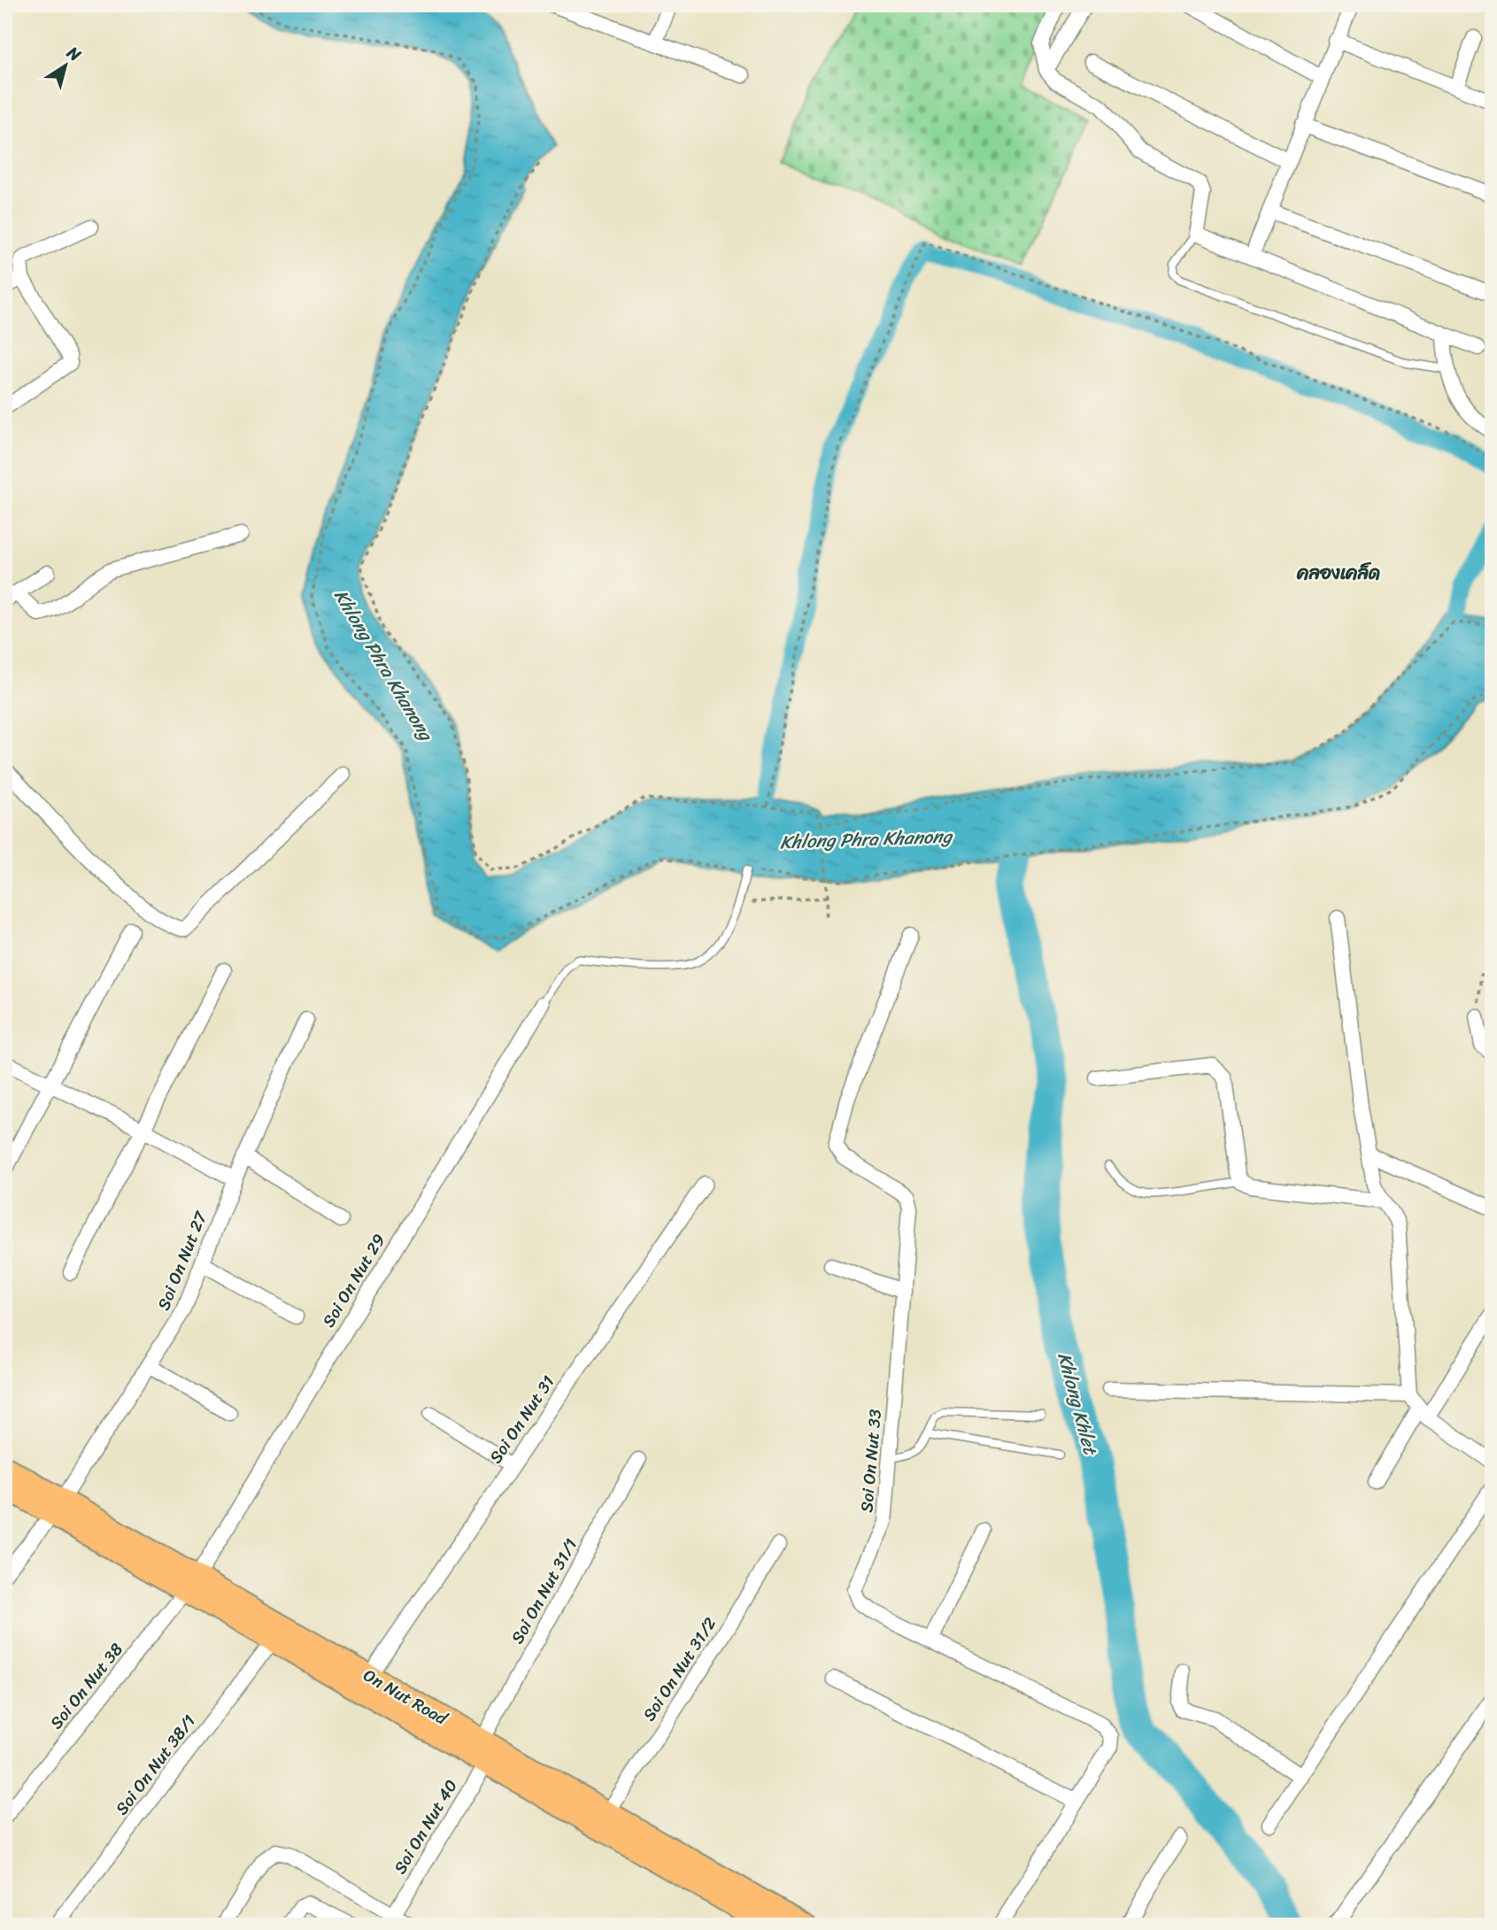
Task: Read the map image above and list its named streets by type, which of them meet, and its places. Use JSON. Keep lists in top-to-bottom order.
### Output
{
  "streets": {
    "main road": ["On Nut Road"],
    "street": [
      "Soi On Nut 27",
      "Soi On Nut 29",
      "Soi On Nut 31",
      "Soi On Nut 33",
      "Soi On Nut 31/1",
      "Soi On Nut 31/2",
      "Soi On Nut 38",
      "Soi On Nut 38/1",
      "Soi On Nut 40"
    ]
  },
  "crossings": [
    ["Soi On Nut 27", "On Nut Road"],
    ["Soi On Nut 29", "Soi On Nut 38"],
    ["Soi On Nut 29", "On Nut Road"],
    ["Soi On Nut 31", "On Nut Road"],
    ["Soi On Nut 31/1", "On Nut Road"],
    ["Soi On Nut 31/1", "Soi On Nut 40"],
    ["Soi On Nut 31/2", "On Nut Road"],
    ["Soi On Nut 38", "On Nut Road"],
    ["On Nut Road", "Soi On Nut 38/1"],
    ["On Nut Road", "Soi On Nut 40"]
  ],
  "districts": ["คลองเคล็ด"],
  "water": ["Khlong Phra Khanong", "Khlong Khlet"],
  "north": "top right"
}
